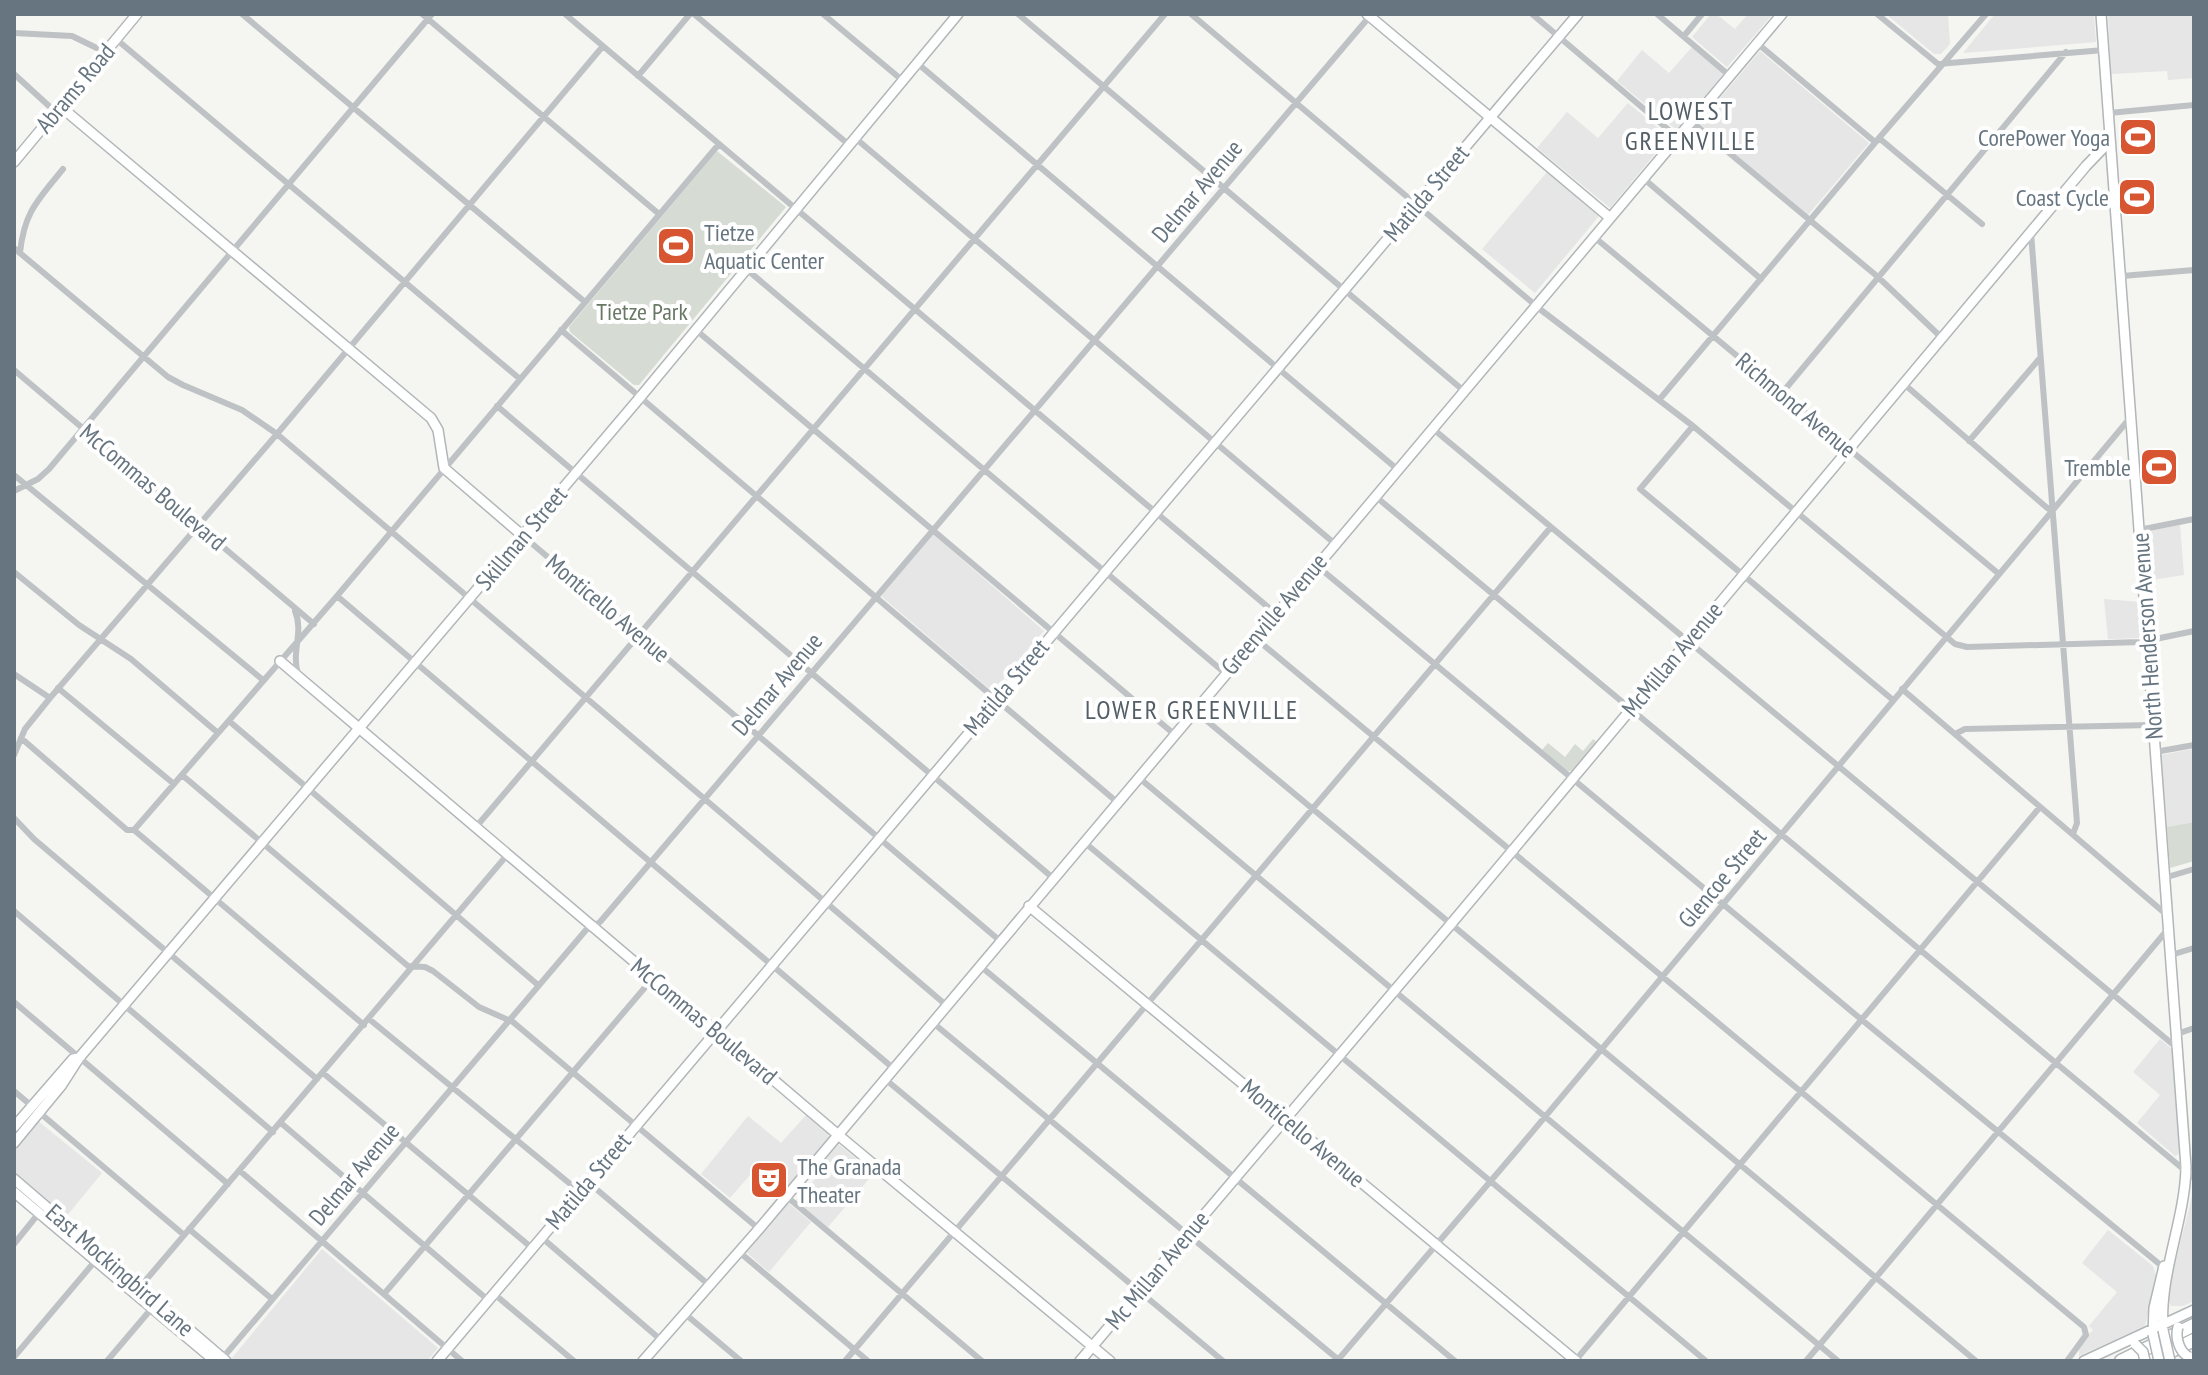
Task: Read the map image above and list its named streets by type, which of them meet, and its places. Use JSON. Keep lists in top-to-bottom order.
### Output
{
  "streets": {
    "street": [
      "Abrams Road",
      "Delmar Avenue",
      "Matilda Street",
      "Richmond Avenue",
      "McCommas Boulevard",
      "Skillman Street",
      "Monticello Avenue",
      "Greenville Avenue",
      "North Henderson Avenue",
      "McMillan Avenue",
      "Glencoe Street",
      "East Mockingbird Lane",
      "Mc Millan Avenue"
    ]
  },
  "crossings": [
    ["Delmar Avenue", "McCommas Boulevard"],
    ["Delmar Avenue", "Monticello Avenue"],
    ["Delmar Avenue", "East Mockingbird Lane"],
    ["Matilda Street", "McCommas Boulevard"],
    ["Matilda Street", "Monticello Avenue"],
    ["Richmond Avenue", "Greenville Avenue"],
    ["Richmond Avenue", "McMillan Avenue"],
    ["Richmond Avenue", "Glencoe Street"],
    ["McCommas Boulevard", "Skillman Street"],
    ["McCommas Boulevard", "Greenville Avenue"],
    ["McCommas Boulevard", "Mc Millan Avenue"],
    ["Skillman Street", "Monticello Avenue"],
    ["Monticello Avenue", "Greenville Avenue"],
    ["Monticello Avenue", "McMillan Avenue"],
    ["Monticello Avenue", "Glencoe Street"],
    ["North Henderson Avenue", "McMillan Avenue"],
    ["North Henderson Avenue", "Glencoe Street"],
    ["McMillan Avenue", "Mc Millan Avenue"]
  ],
  "districts": ["LOWEST GREENVILLE", "LOWER GREENVILLE"],
  "parks": ["Tietze Park"],
  "places": {
    "sports": [
      "CorePower Yoga",
      "Coast Cycle",
      "Tietze Aquatic Center",
      "Tremble"
    ],
    "theatre": ["The Granada Theater"]
  }
}
